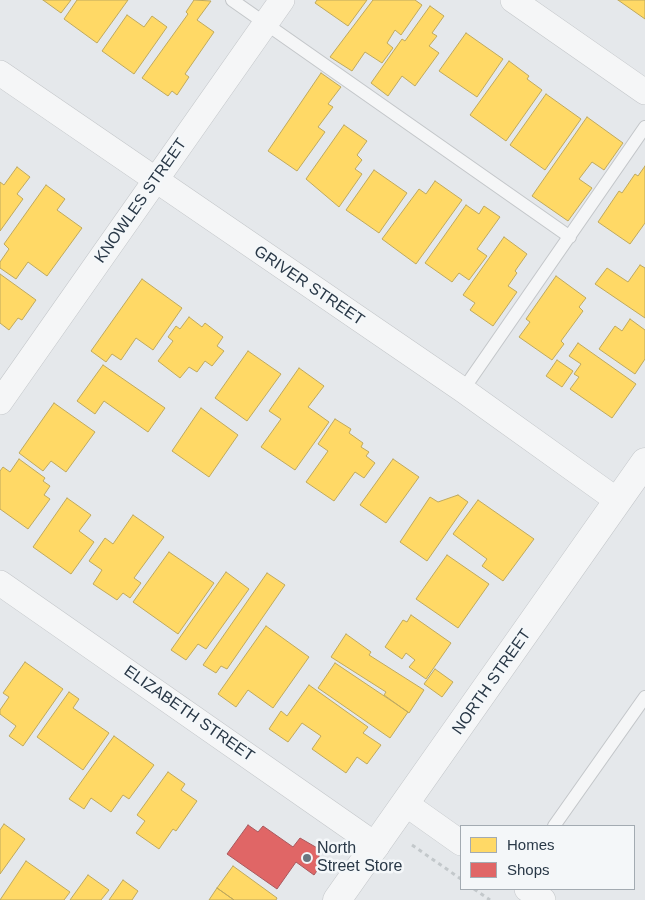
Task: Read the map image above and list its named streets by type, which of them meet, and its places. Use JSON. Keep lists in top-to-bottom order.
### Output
{
  "streets": {
    "street": [
      "KNOWLES STREET",
      "GRIVER STREET",
      "NORTH STREET",
      "ELIZABETH STREET"
    ]
  },
  "crossings": [
    ["KNOWLES STREET", "GRIVER STREET"],
    ["GRIVER STREET", "NORTH STREET"],
    ["NORTH STREET", "ELIZABETH STREET"]
  ],
  "places": ["North Street Store"],
  "legend": ["Homes", "Shops"]
}
